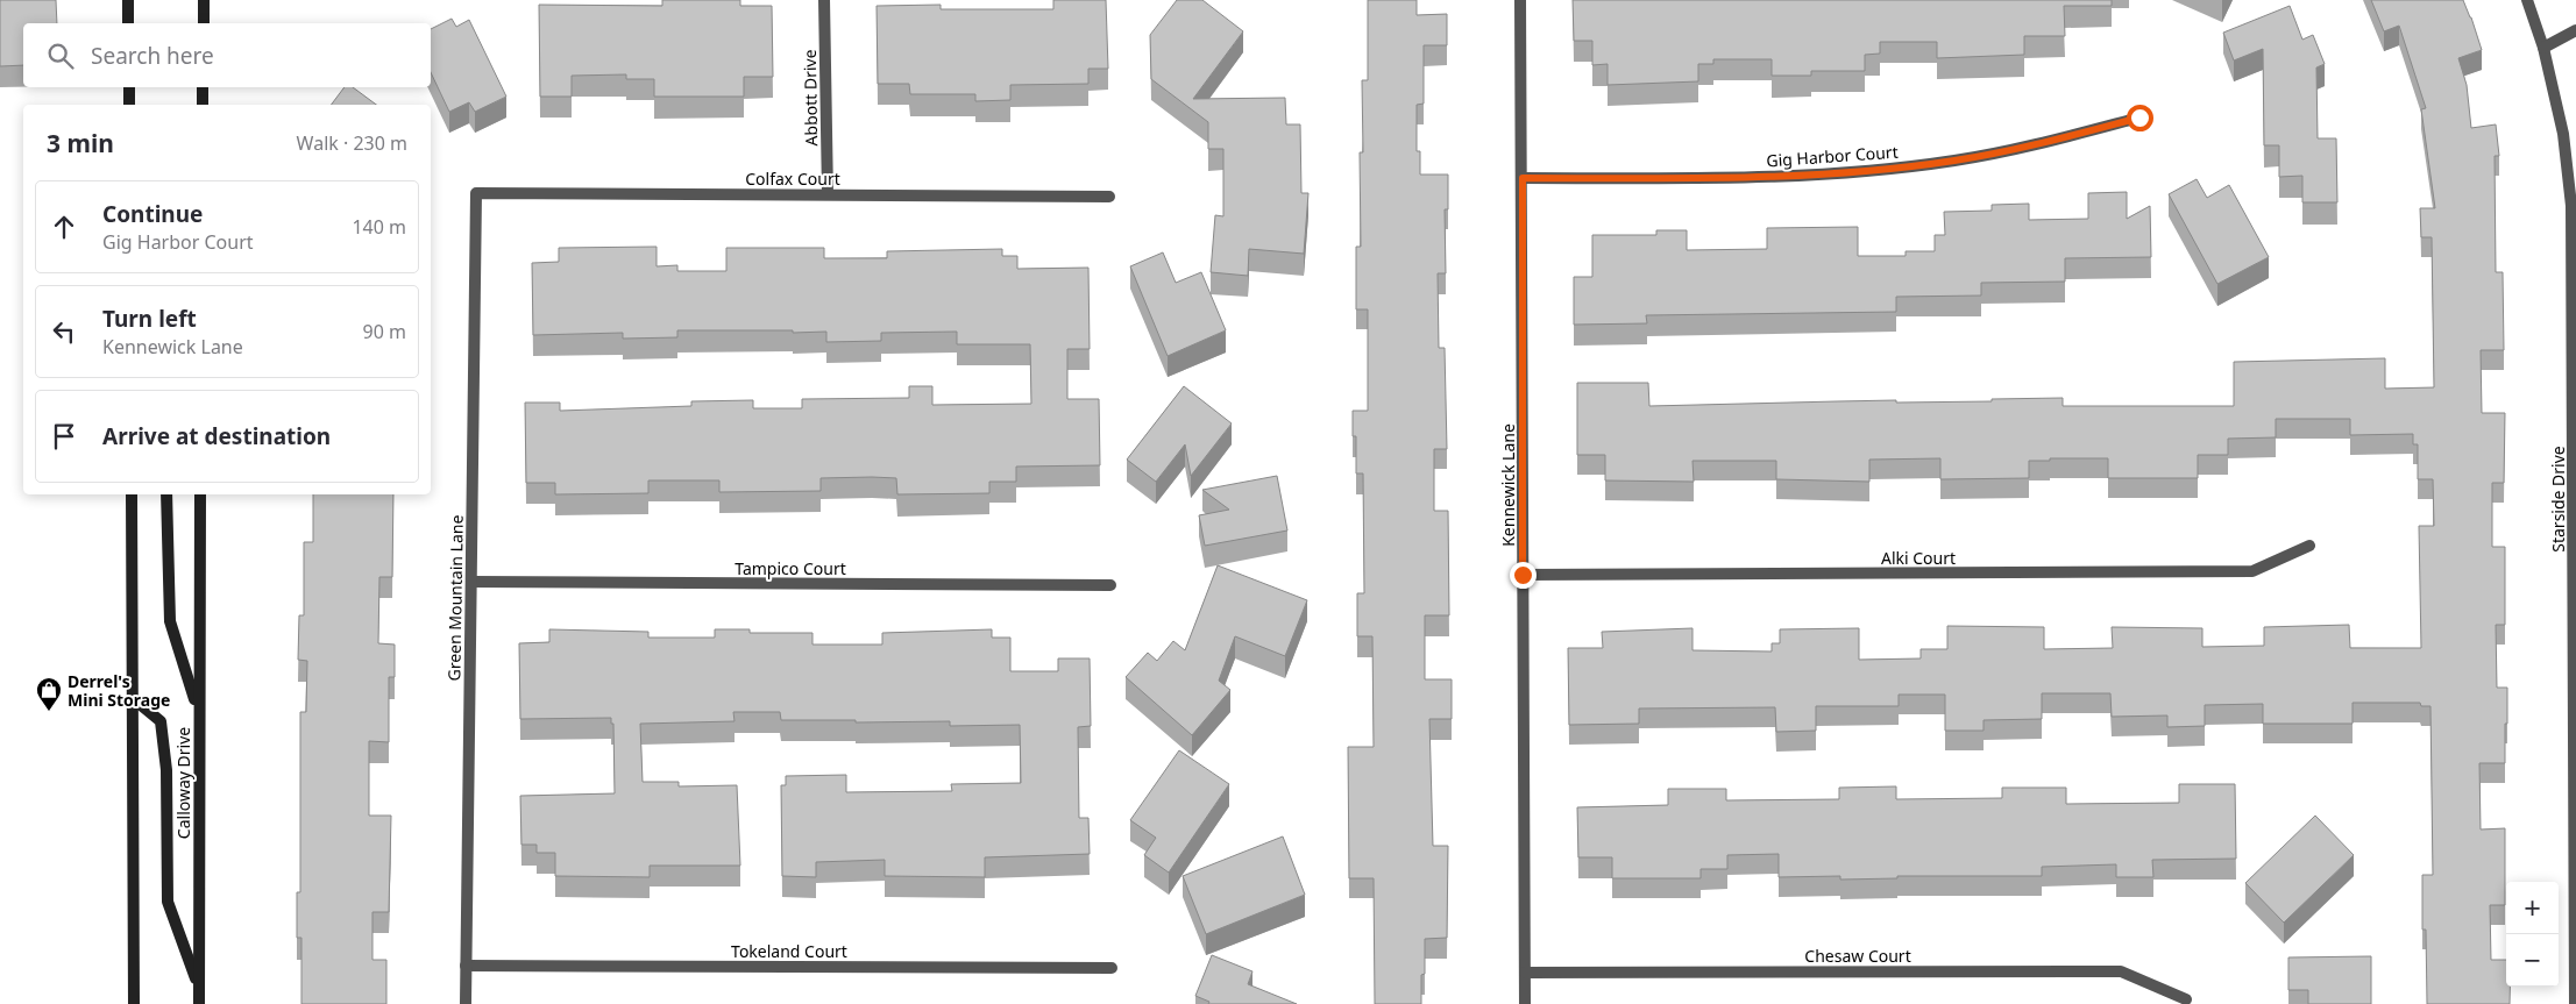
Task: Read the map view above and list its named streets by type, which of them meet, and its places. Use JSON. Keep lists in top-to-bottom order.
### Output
{
  "streets": {
    "main road": ["Calloway Drive"],
    "street": [
      "Abbott Drive",
      "Gig Harbor Court",
      "Colfax Court",
      "Kennewick Lane",
      "Starside Drive",
      "Alki Court",
      "Tampico Court",
      "Green Mountain Lane",
      "Tokeland Court",
      "Chesaw Court"
    ]
  },
  "crossings": [
    ["Abbott Drive", "Colfax Court"],
    ["Gig Harbor Court", "Kennewick Lane"],
    ["Colfax Court", "Green Mountain Lane"],
    ["Kennewick Lane", "Alki Court"],
    ["Kennewick Lane", "Chesaw Court"],
    ["Tampico Court", "Green Mountain Lane"],
    ["Green Mountain Lane", "Tokeland Court"]
  ],
  "places": {
    "shop": ["Derrel's Mini Storage"]
  },
  "page": {
    "search": "Search here",
    "heading": ["3 min", "Walk · 230 m"],
    "list": [
      ["Continue", "Gig Harbor Court", "140 m"],
      ["Turn left", "Kennewick Lane", "90 m"],
      "Arrive at destination"
    ],
    "map_buttons": ["+", "−"]
  }
}
